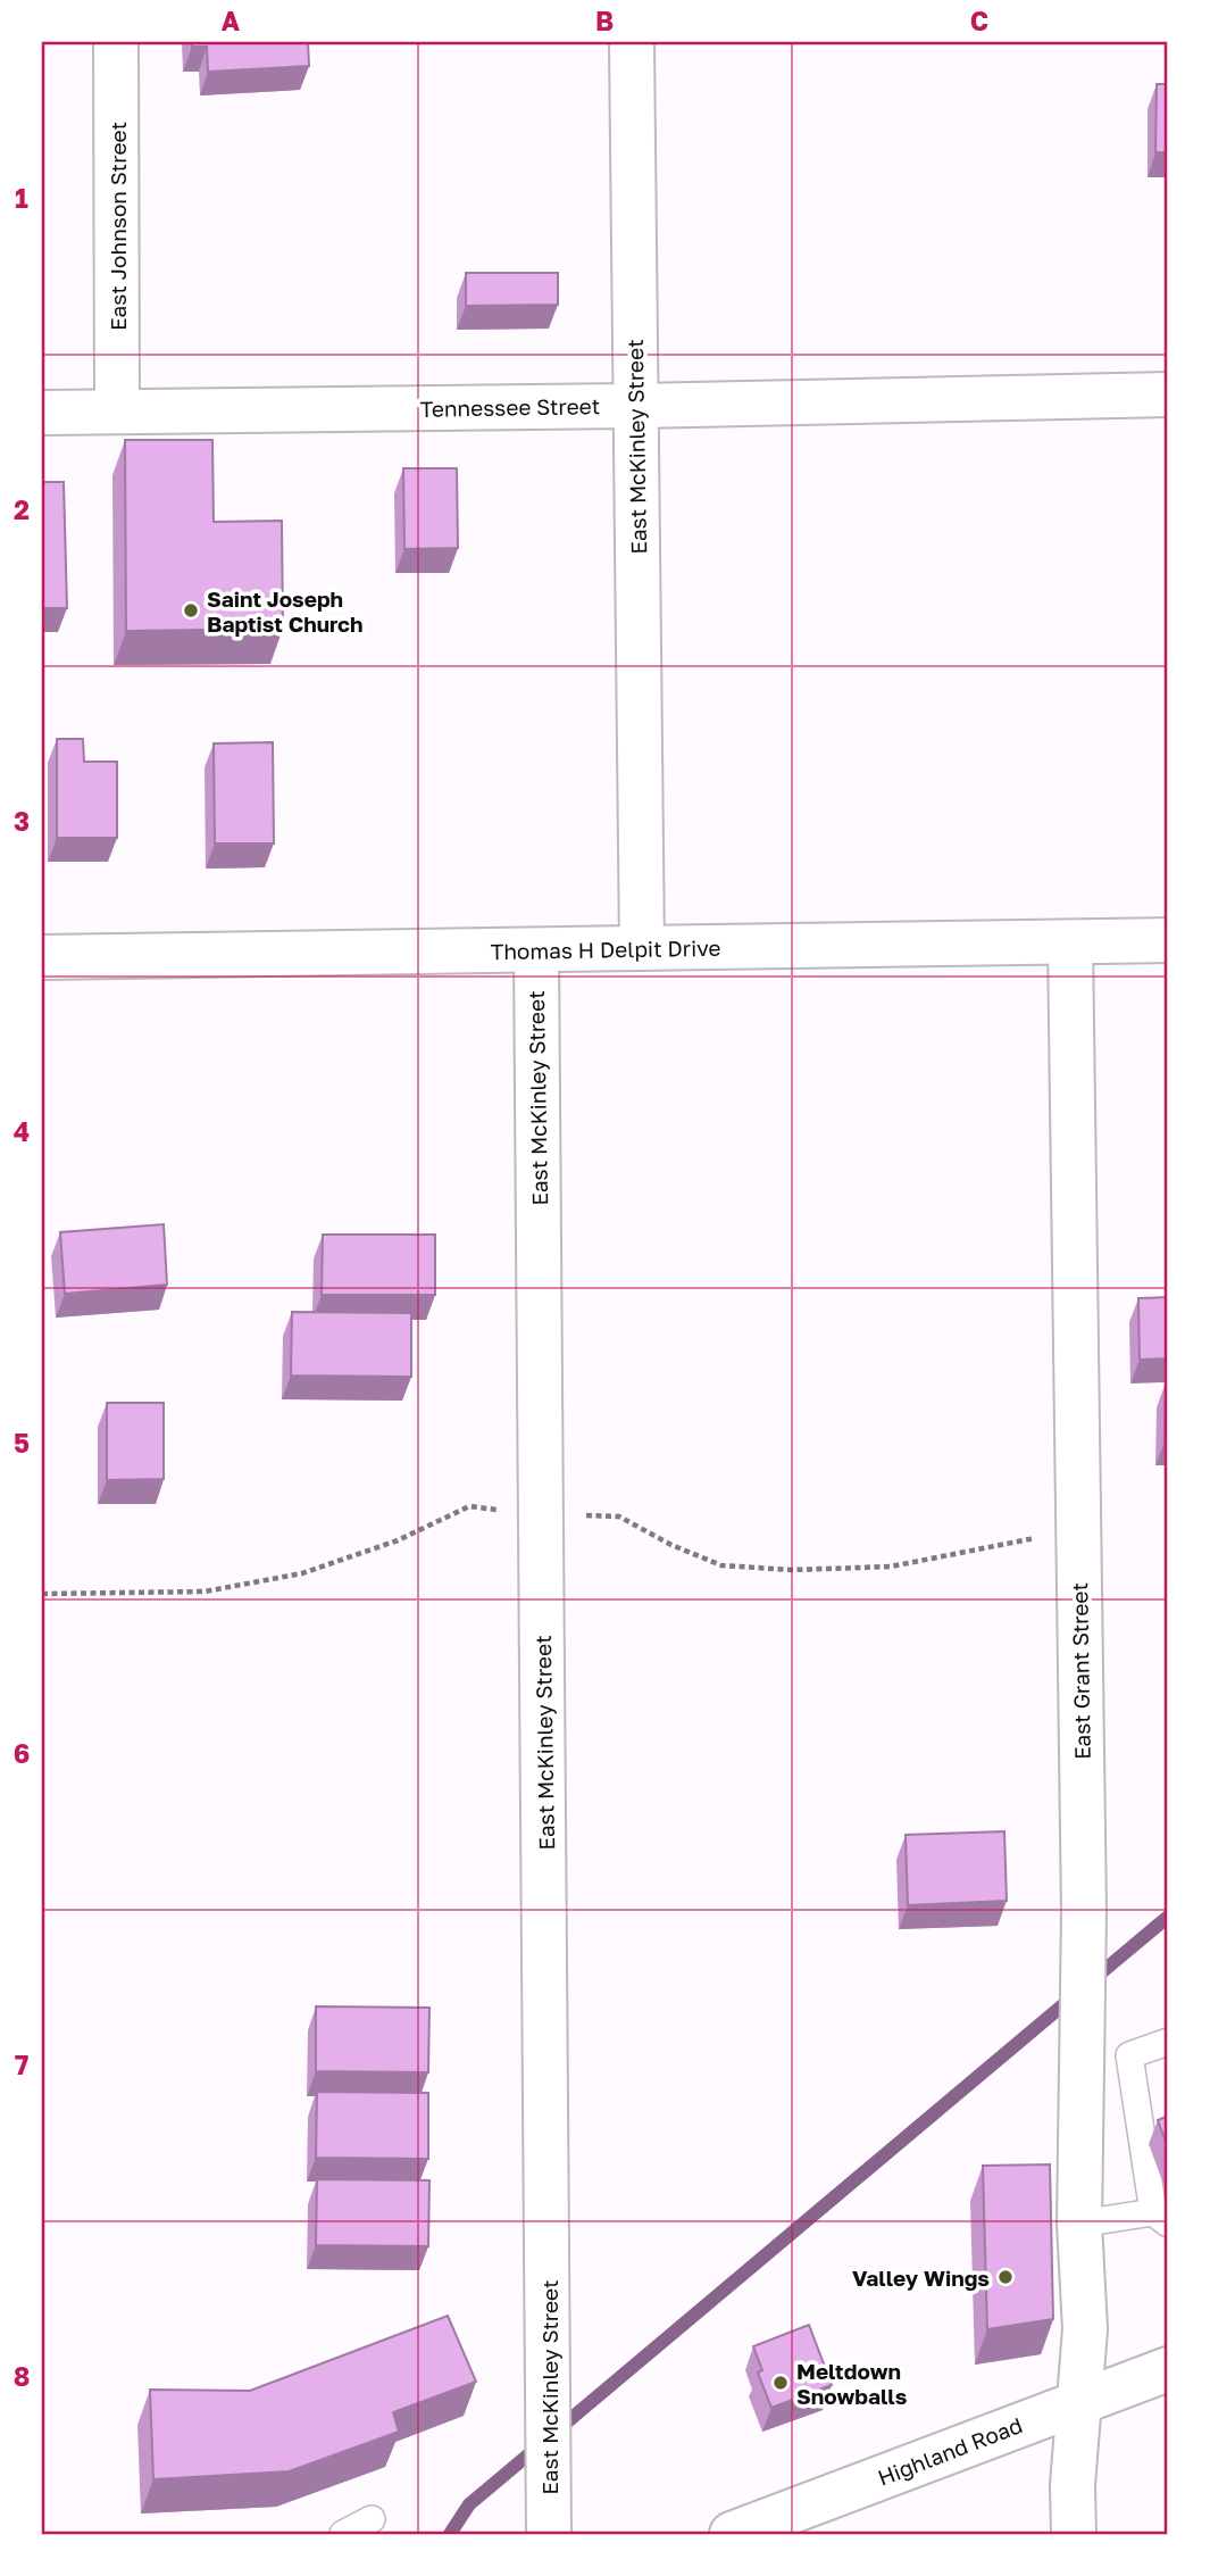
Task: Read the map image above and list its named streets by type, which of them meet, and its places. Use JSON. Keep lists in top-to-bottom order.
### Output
{
  "streets": {
    "street": [
      "East Johnson Street",
      "Tennessee Street",
      "East McKinley Street",
      "Thomas H Delpit Drive",
      "East Grant Street",
      "Highland Road"
    ]
  },
  "crossings": [
    ["East Johnson Street", "Tennessee Street"],
    ["Tennessee Street", "East McKinley Street"],
    ["East McKinley Street", "Thomas H Delpit Drive"],
    ["Thomas H Delpit Drive", "East Grant Street"],
    ["East Grant Street", "Highland Road"]
  ],
  "places": ["Saint Joseph Baptist Church", "Valley Wings", "Meltdown Snowballs"],
  "grid": {
    "columns": ["A", "B", "C"],
    "rows": [
      "1",
      "2",
      "3",
      "4",
      "5",
      "6",
      "7",
      "8"
    ]
  }
}
